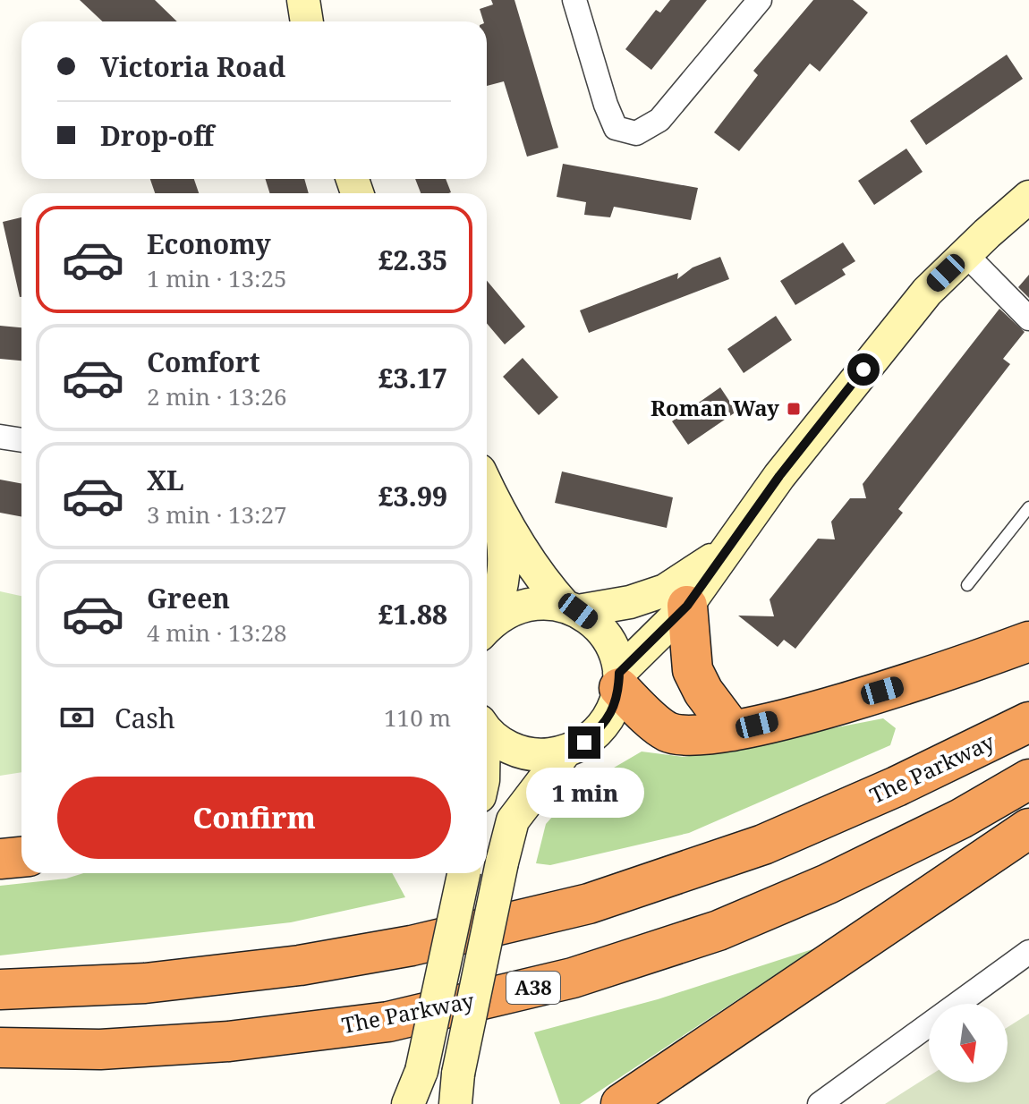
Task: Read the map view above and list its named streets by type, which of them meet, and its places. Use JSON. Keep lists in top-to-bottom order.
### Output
{
  "streets": {
    "highway": ["The Parkway", "A38"]
  },
  "places": {
    "transit": ["Roman Way"]
  },
  "north": "bottom",
  "page": {
    "banner": ["Victoria Road", "Drop-off"],
    "list": [
      {
        "name": "Economy",
        "note": "1 min · 13:25",
        "value": "£2.35"
      },
      {
        "name": "Comfort",
        "note": "2 min · 13:26",
        "value": "£3.17"
      },
      {
        "name": "XL",
        "note": "3 min · 13:27",
        "value": "£3.99"
      },
      {
        "name": "Green",
        "note": "4 min · 13:28",
        "value": "£1.88"
      }
    ],
    "pay": ["Cash", "110 m"],
    "buttons": "Confirm",
    "bubble": "1 min"
  }
}
